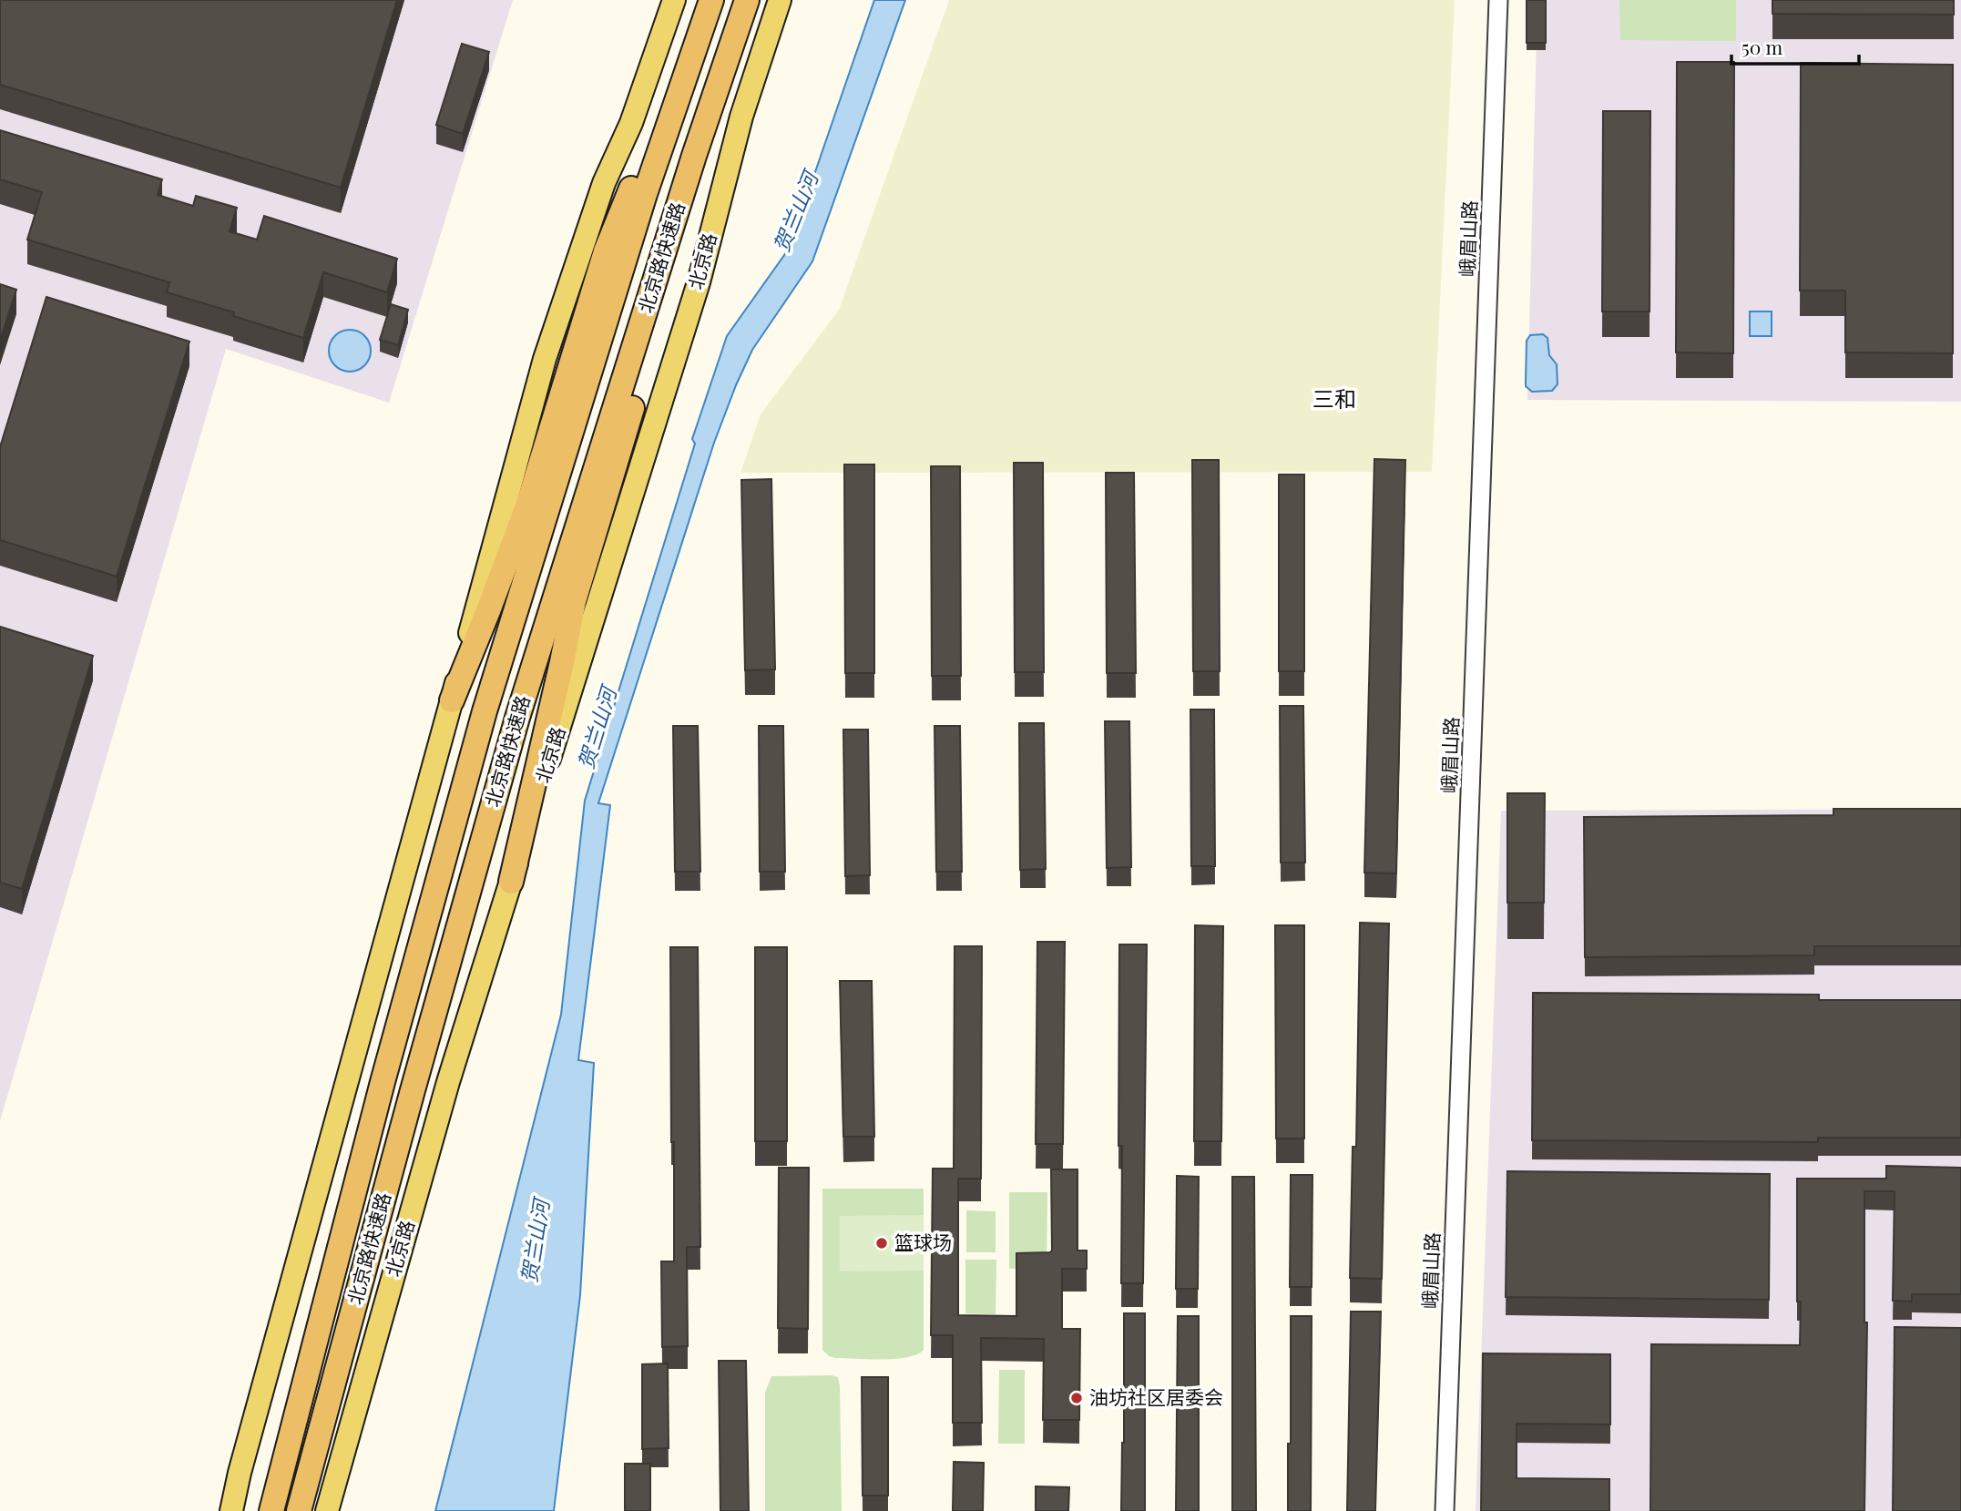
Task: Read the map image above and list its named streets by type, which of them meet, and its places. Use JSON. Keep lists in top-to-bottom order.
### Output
{
  "streets": {
    "highway": ["北京路快速路"],
    "main road": ["北京路"],
    "street": ["峨眉山路"]
  },
  "districts": ["三和"],
  "water": ["贺兰山河"],
  "places": ["篮球场", "油坊社区居委会"],
  "scale_bar": "50 m"
}
